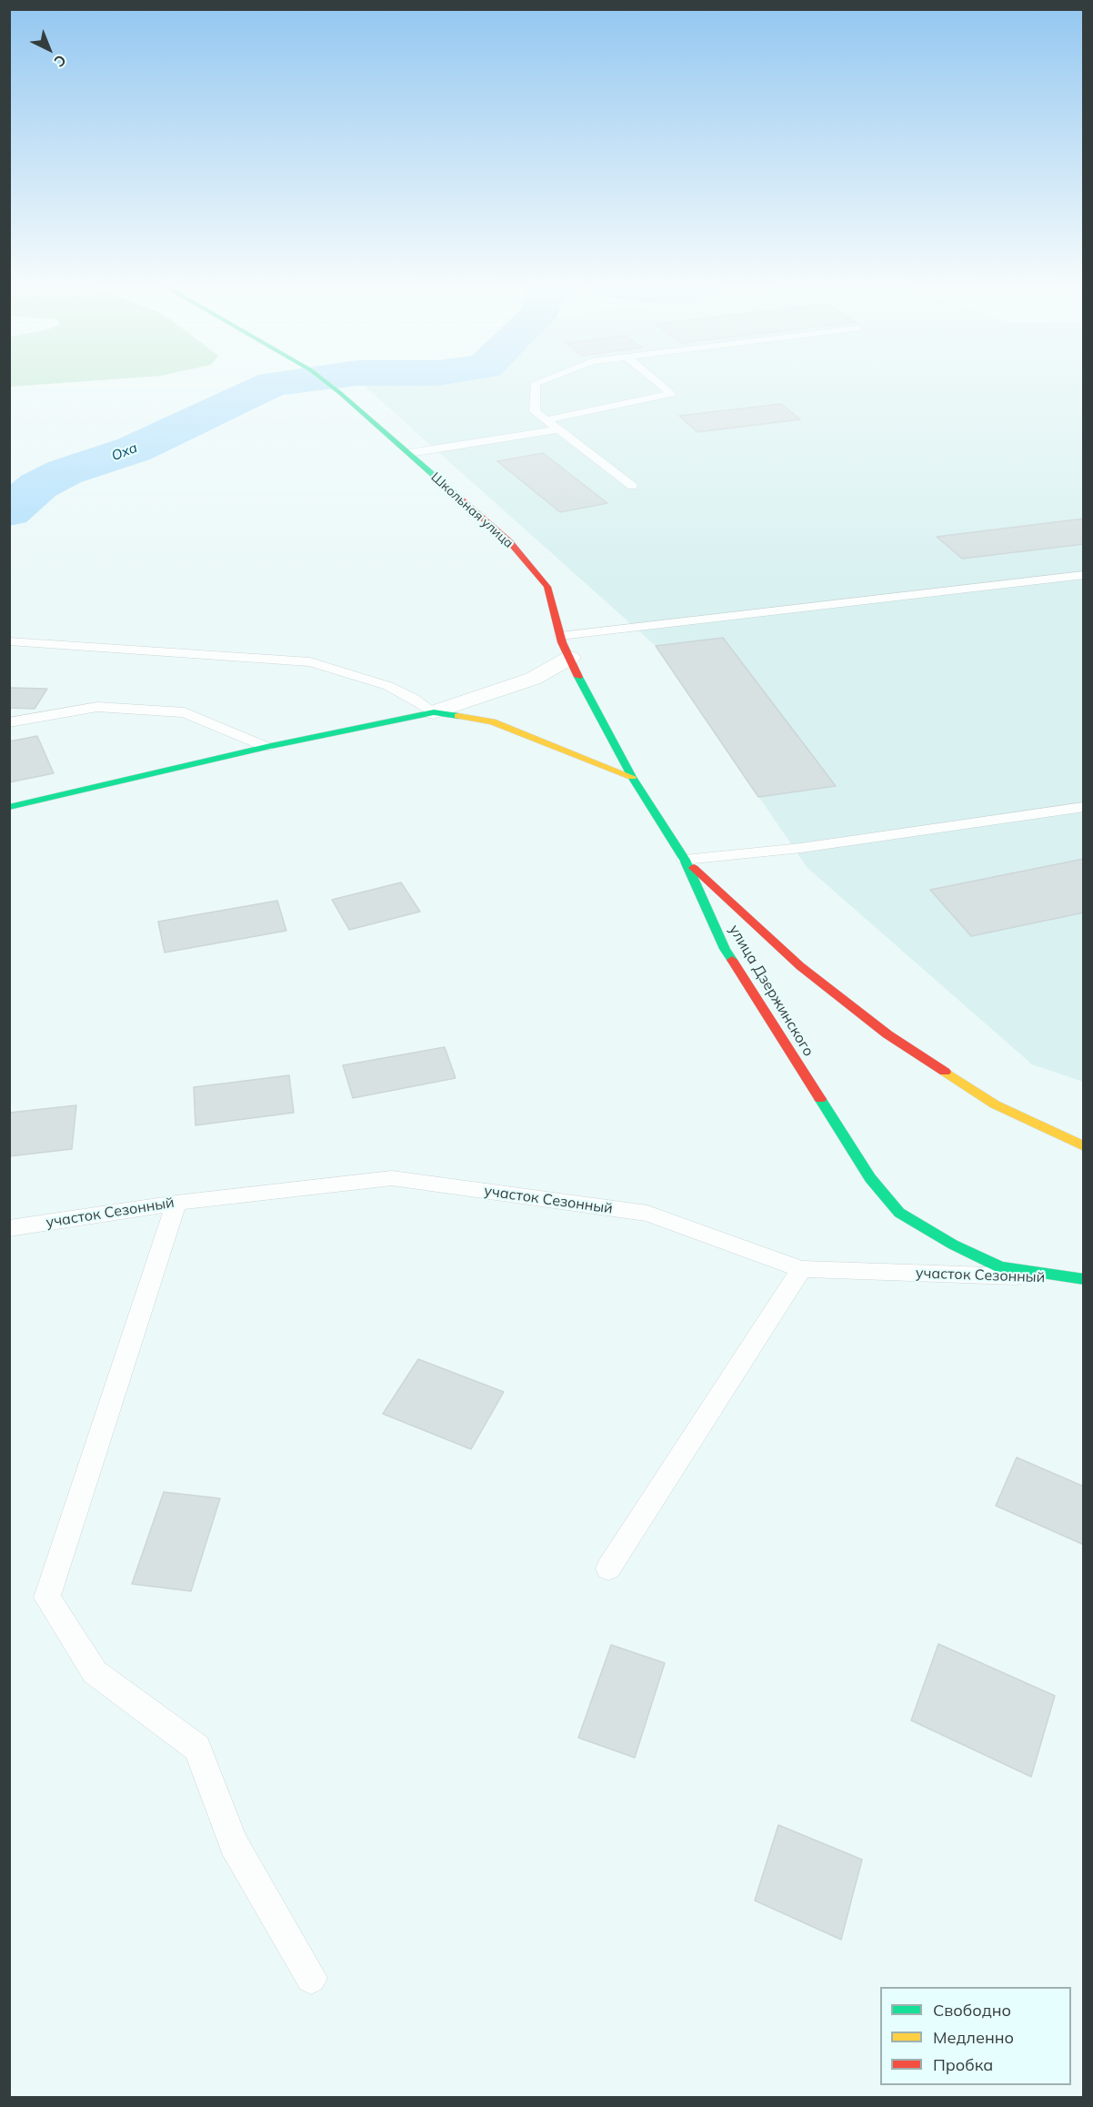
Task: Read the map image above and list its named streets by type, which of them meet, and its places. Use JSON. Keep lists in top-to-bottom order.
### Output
{
  "streets": {
    "street": ["Школьная улица", "улица Дзержинского"],
    "lane": ["участок Сезонный"]
  },
  "crossings": [
    ["Школьная улица", "улица Дзержинского"],
    ["улица Дзержинского", "участок Сезонный"]
  ],
  "water": ["Оха"],
  "legend": ["Свободно", "Медленно", "Пробка"],
  "north": "bottom right"
}
